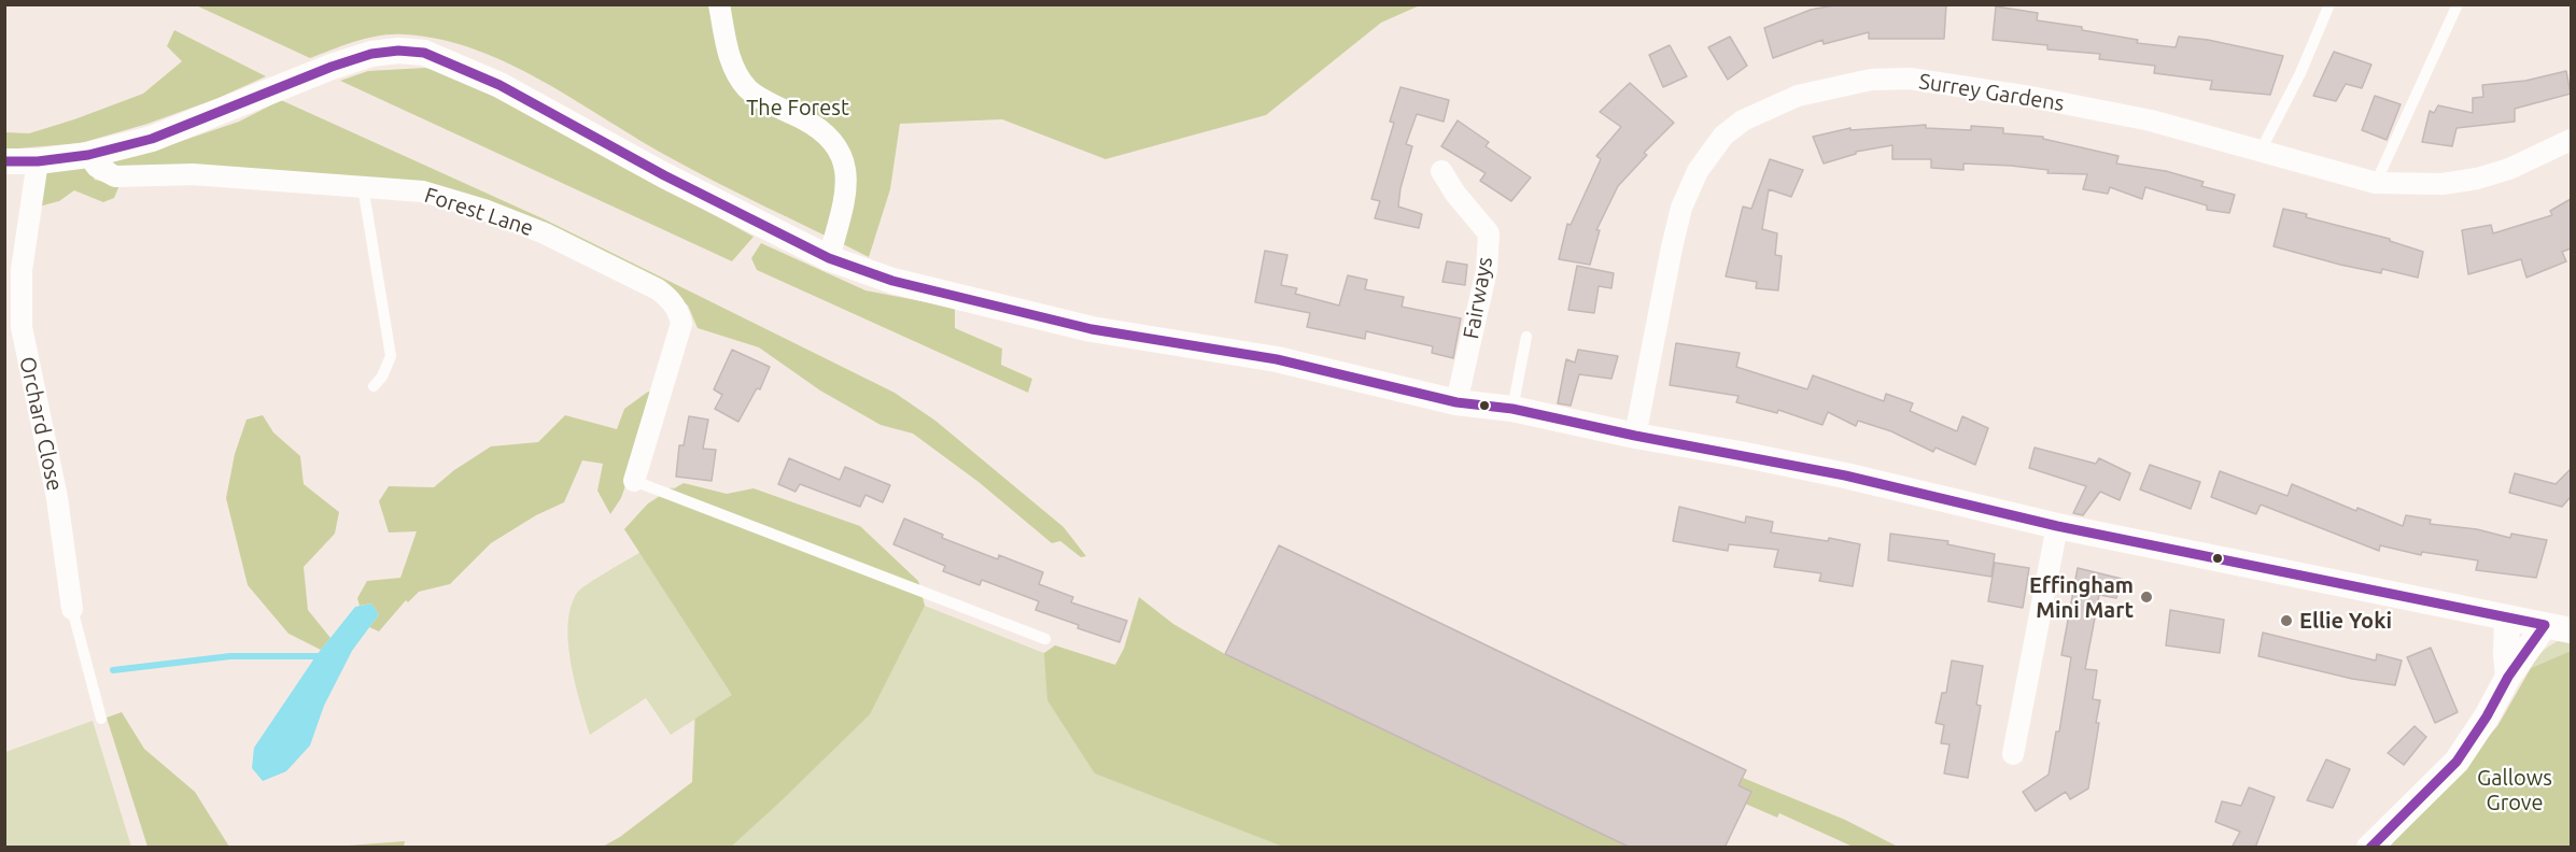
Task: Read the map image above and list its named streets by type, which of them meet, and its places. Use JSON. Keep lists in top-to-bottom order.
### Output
{
  "streets": {
    "street": [
      "Surrey Gardens",
      "Forest Lane",
      "Fairways",
      "Orchard Close"
    ]
  },
  "parks": ["The Forest", "Gallows Grove"],
  "places": ["Effingham Mini Mart", "Ellie Yoki"]
}
